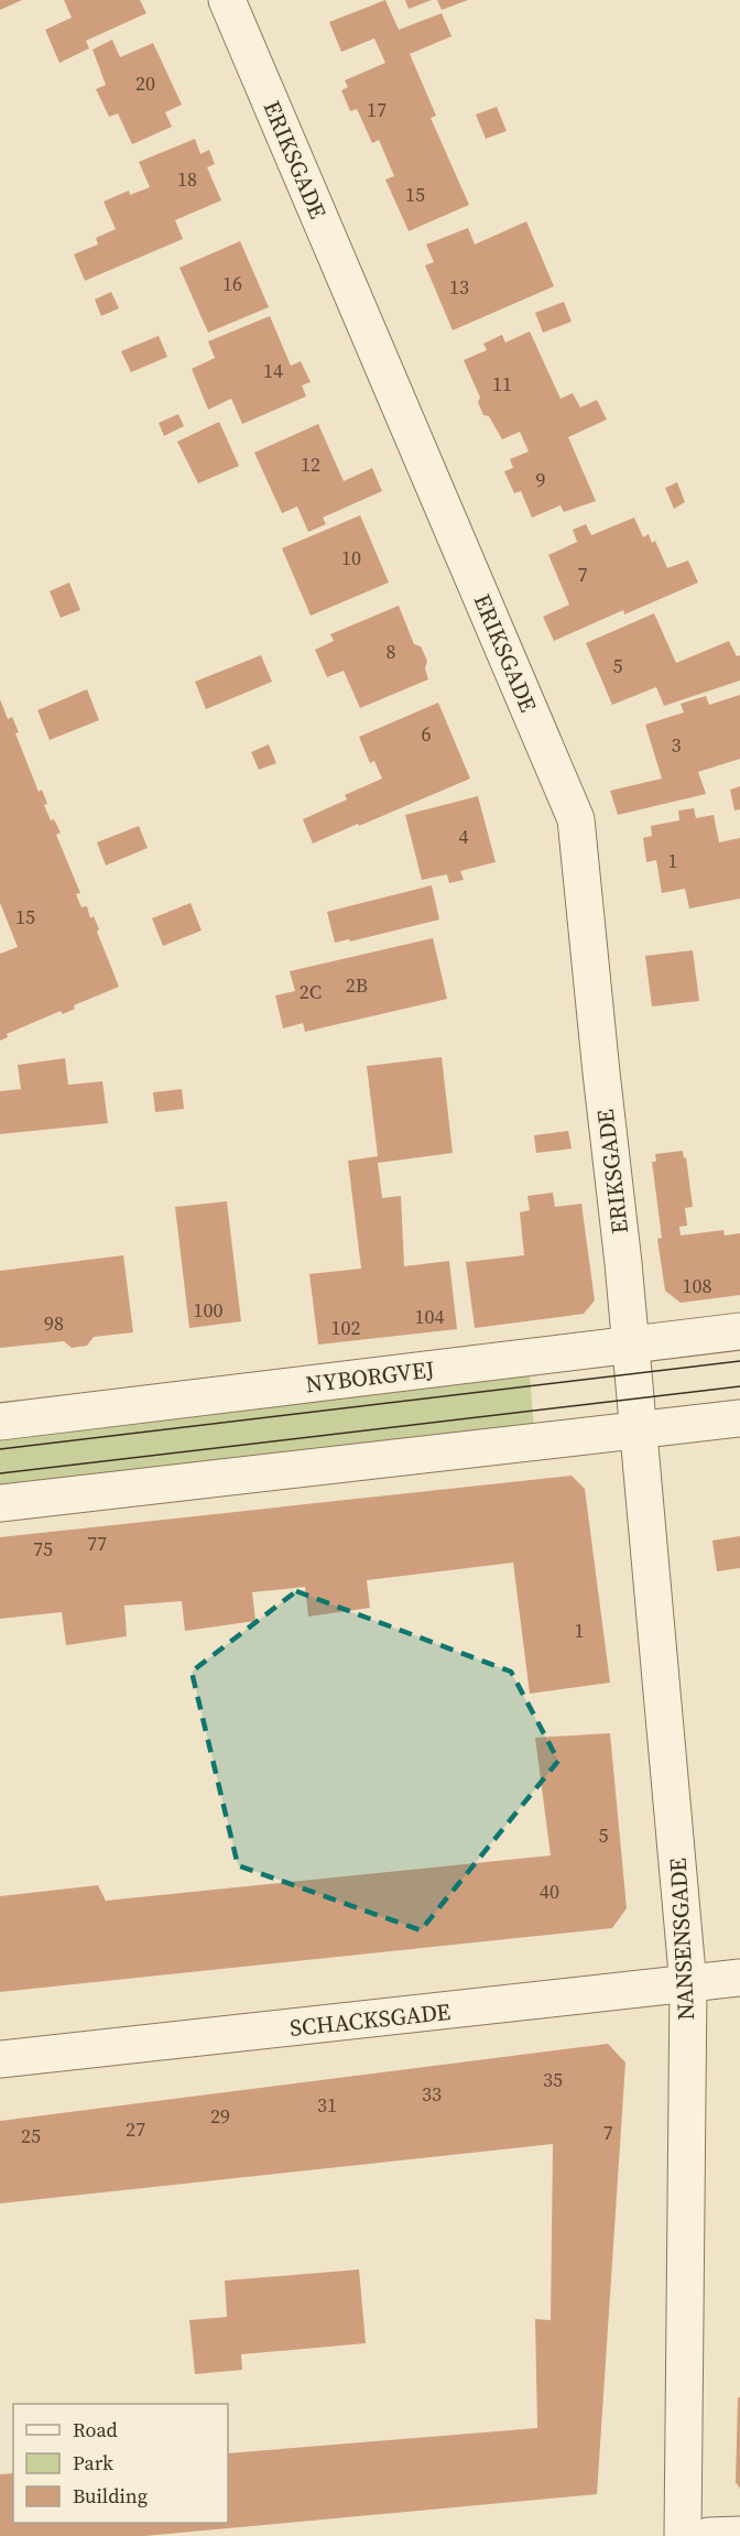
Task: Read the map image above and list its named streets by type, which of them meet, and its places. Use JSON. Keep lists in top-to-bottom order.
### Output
{
  "streets": {
    "street": [
      "ERIKSGADE",
      "NYBORGVEJ",
      "NANSENSGADE",
      "SCHACKSGADE"
    ]
  },
  "crossings": [
    ["ERIKSGADE", "NYBORGVEJ"],
    ["ERIKSGADE", "NANSENSGADE"],
    ["NYBORGVEJ", "NANSENSGADE"],
    ["NANSENSGADE", "SCHACKSGADE"]
  ],
  "house_numbers": [
    "20",
    "17",
    "18",
    "15",
    "16",
    "13",
    "14",
    "11",
    "12",
    "9",
    "10",
    "7",
    "8",
    "5",
    "6",
    "3",
    "4",
    "1",
    "15",
    "2B",
    "2C",
    "108",
    "100",
    "104",
    "98",
    "102",
    "77",
    "75",
    "1",
    "5",
    "40",
    "35",
    "33",
    "31",
    "29",
    "27",
    "7",
    "25"
  ],
  "legend": ["Road", "Park", "Building"]
}
